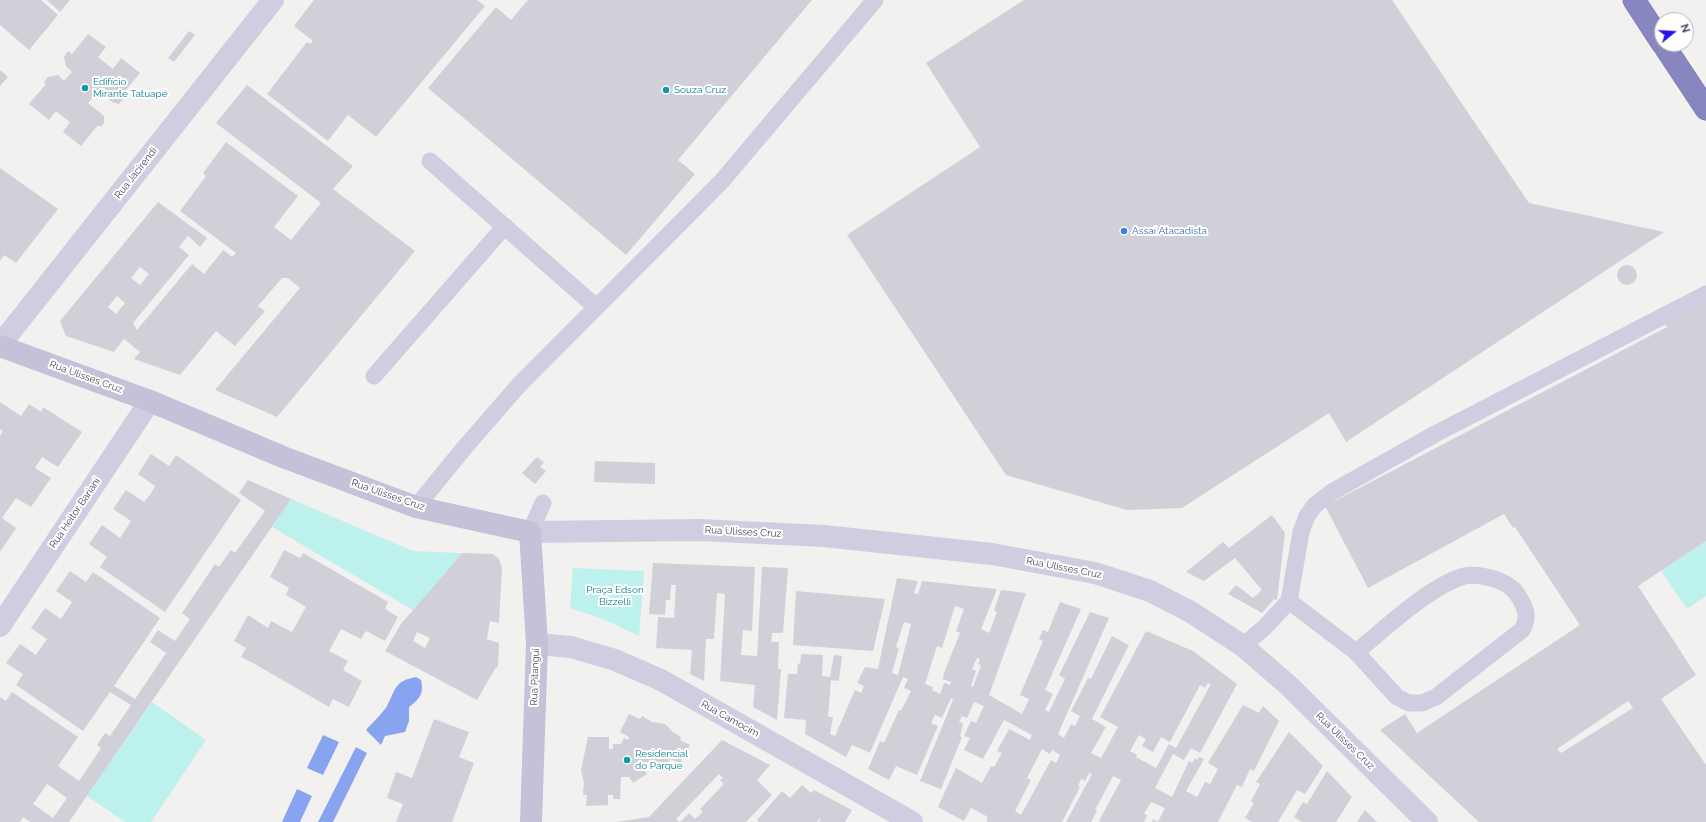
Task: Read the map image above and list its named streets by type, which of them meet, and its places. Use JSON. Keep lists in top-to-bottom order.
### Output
{
  "streets": {
    "street": [
      "Rua Jacirendi",
      "Rua Ulisses Cruz",
      "Rua Heitor Bariani",
      "Rua Pitangui",
      "Rua Camocim"
    ]
  },
  "crossings": [
    ["Rua Jacirendi", "Rua Ulisses Cruz"],
    ["Rua Ulisses Cruz", "Rua Heitor Bariani"],
    ["Rua Ulisses Cruz", "Rua Pitangui"],
    ["Rua Pitangui", "Rua Camocim"]
  ],
  "parks": ["Praça Edson Bizzelli"],
  "places": [
    "Edifício Mirante Tatuapé",
    "Souza Cruz",
    "Assaí Atacadista",
    "Residencial do Parque"
  ],
  "north": "right"
}
